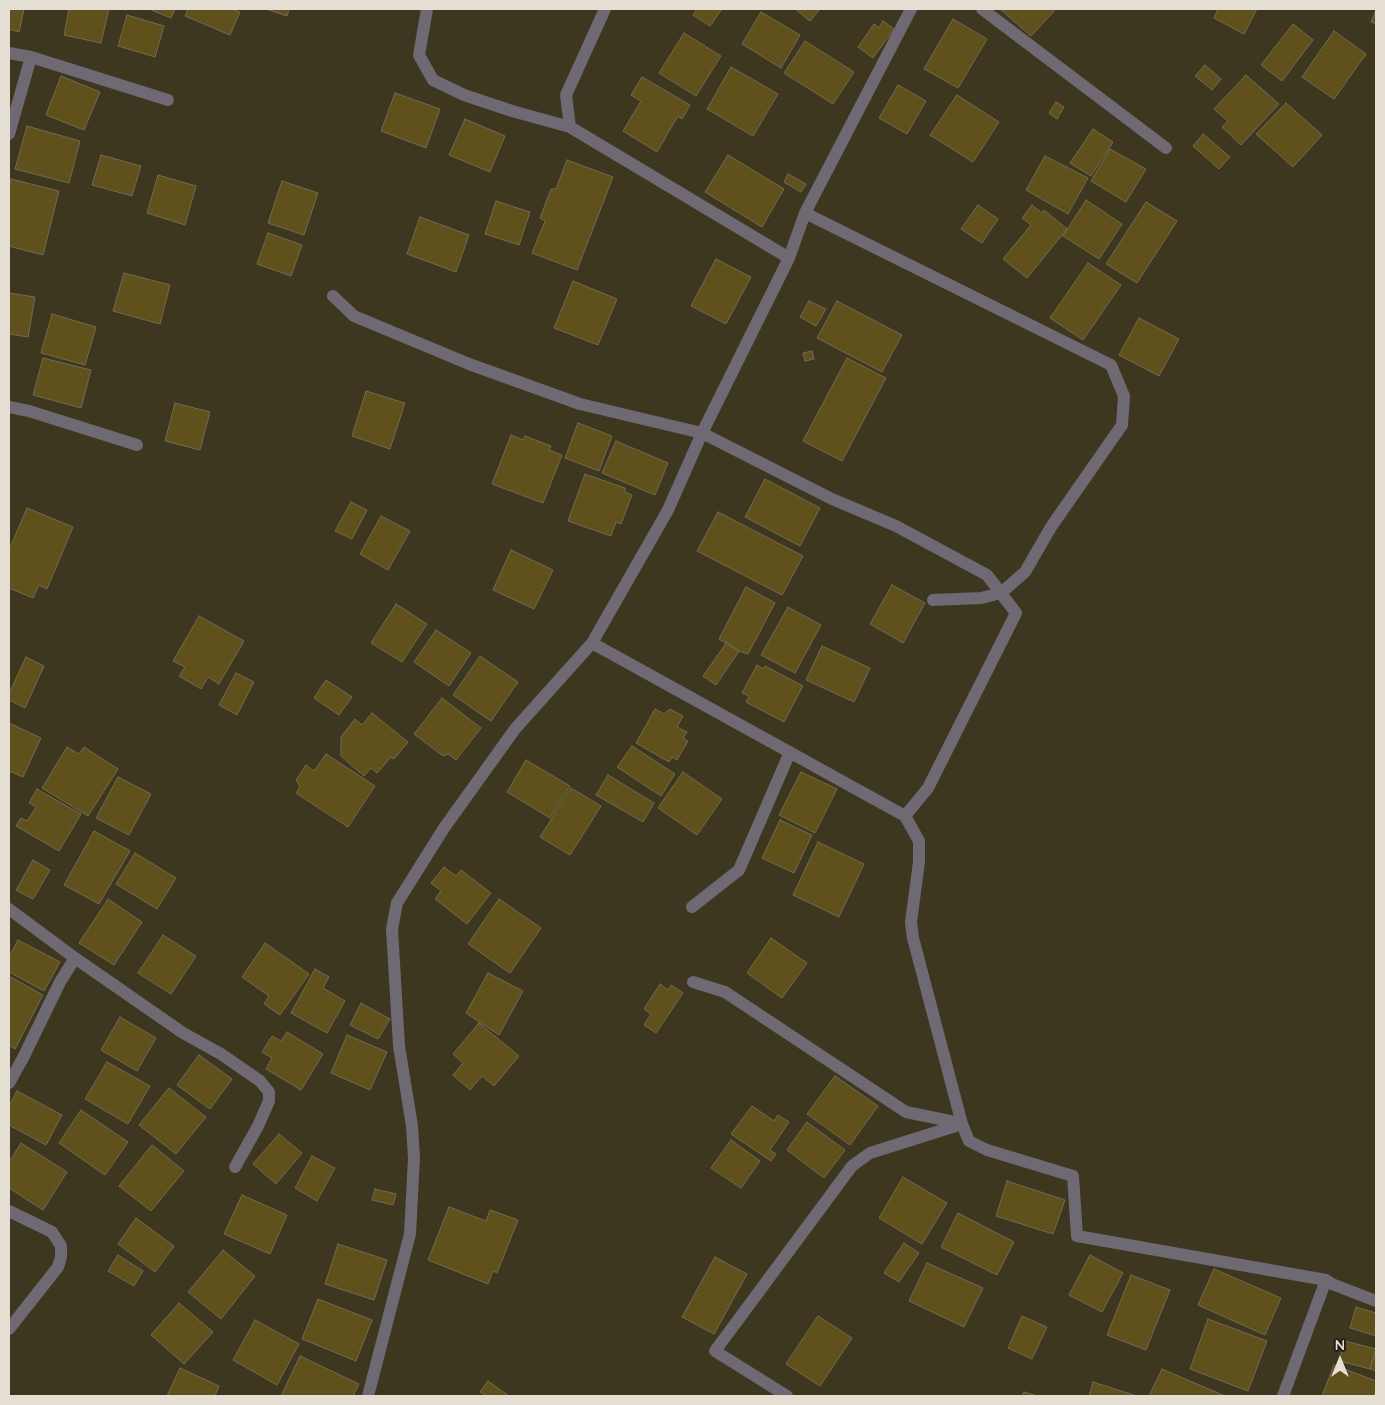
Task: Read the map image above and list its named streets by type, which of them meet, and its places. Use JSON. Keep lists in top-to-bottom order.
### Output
{
  "north": "top"
}
